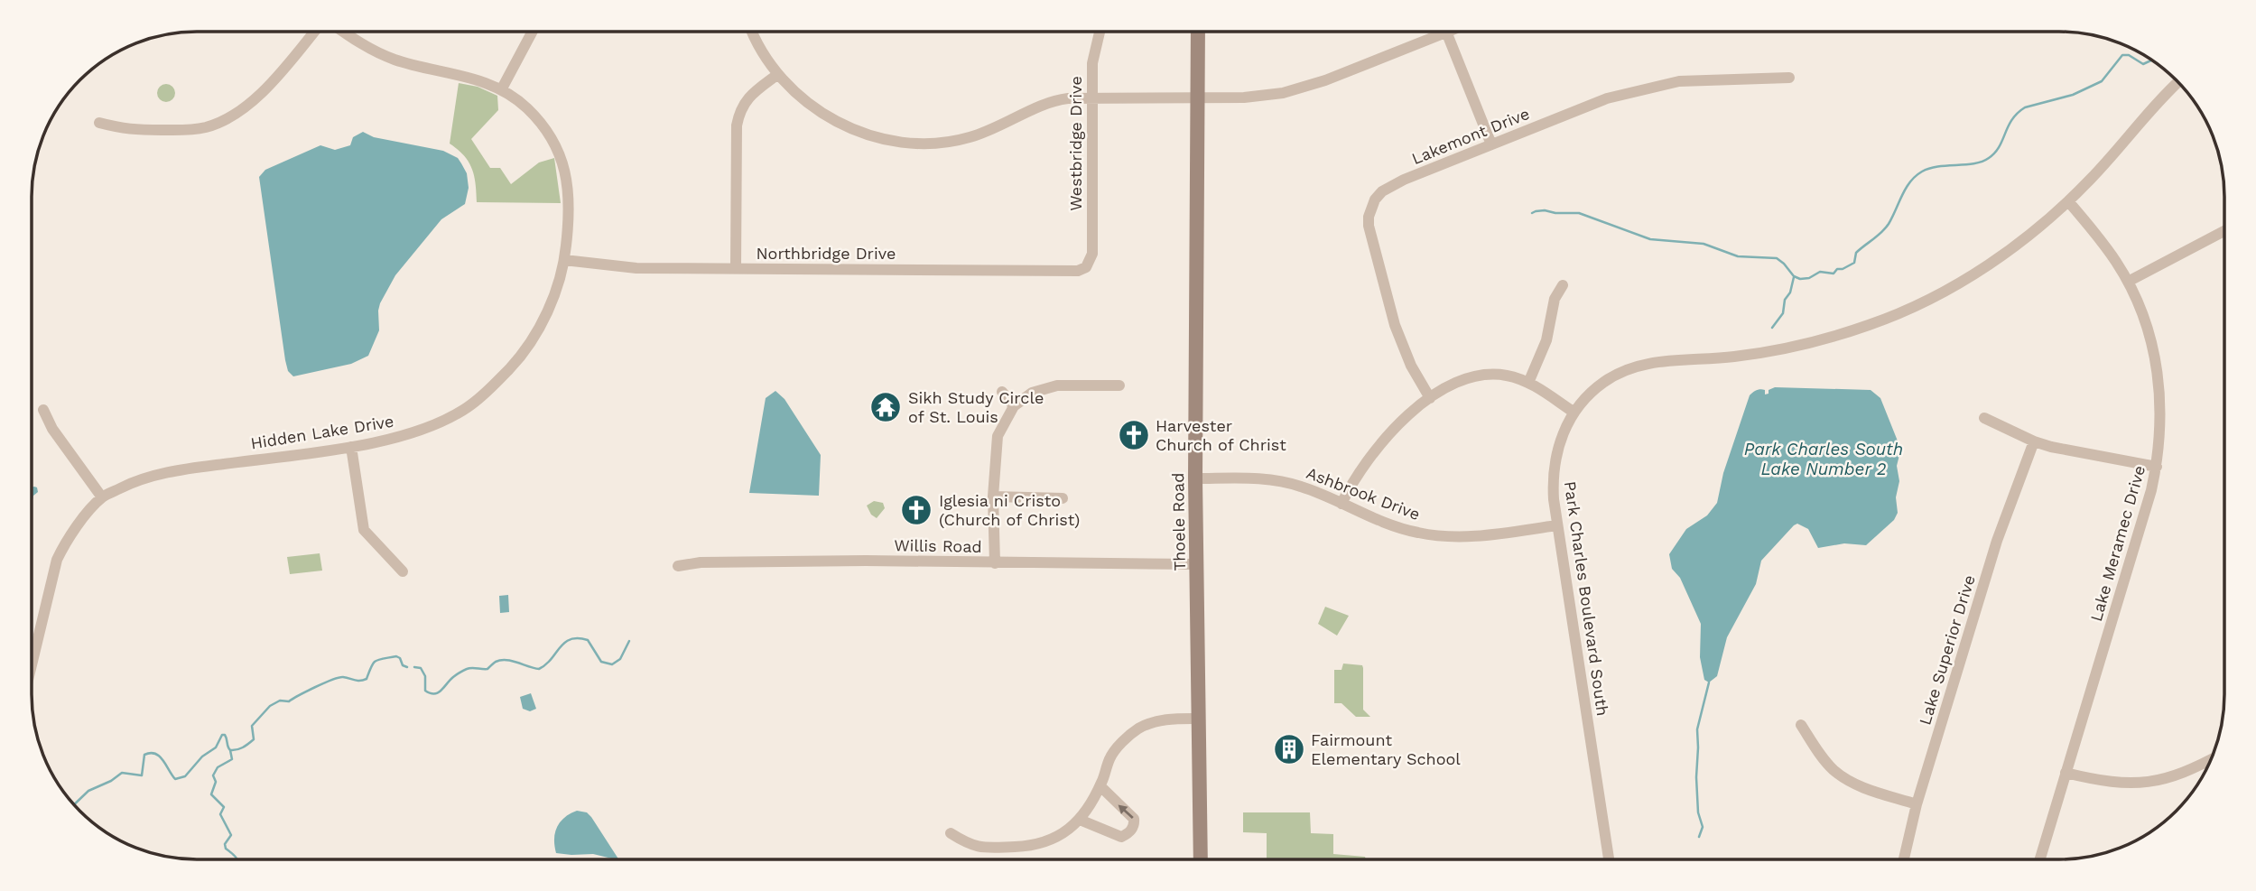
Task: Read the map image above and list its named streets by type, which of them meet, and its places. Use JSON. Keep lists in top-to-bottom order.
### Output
{
  "streets": {
    "main road": ["Thoele Road"],
    "street": [
      "Lakemont Drive",
      "Westbridge Drive",
      "Northbridge Drive",
      "Hidden Lake Drive",
      "Ashbrook Drive",
      "Lake Meramec Drive",
      "Willis Road",
      "Park Charles Boulevard South",
      "Lake Superior Drive"
    ]
  },
  "crossings": [
    ["Westbridge Drive", "Northbridge Drive"],
    ["Northbridge Drive", "Hidden Lake Drive"],
    ["Ashbrook Drive", "Thoele Road"],
    ["Ashbrook Drive", "Park Charles Boulevard South"],
    ["Thoele Road", "Willis Road"],
    ["Lake Meramec Drive", "Park Charles Boulevard South"]
  ],
  "water": ["Park Charles South Lake Number 2"],
  "places": {
    "temple": ["Sikh Study Circle of St. Louis"],
    "church": ["Harvester Church of Christ", "Iglesia ni Cristo (Church of Christ)"],
    "building": ["Fairmount Elementary School"]
  }
}
